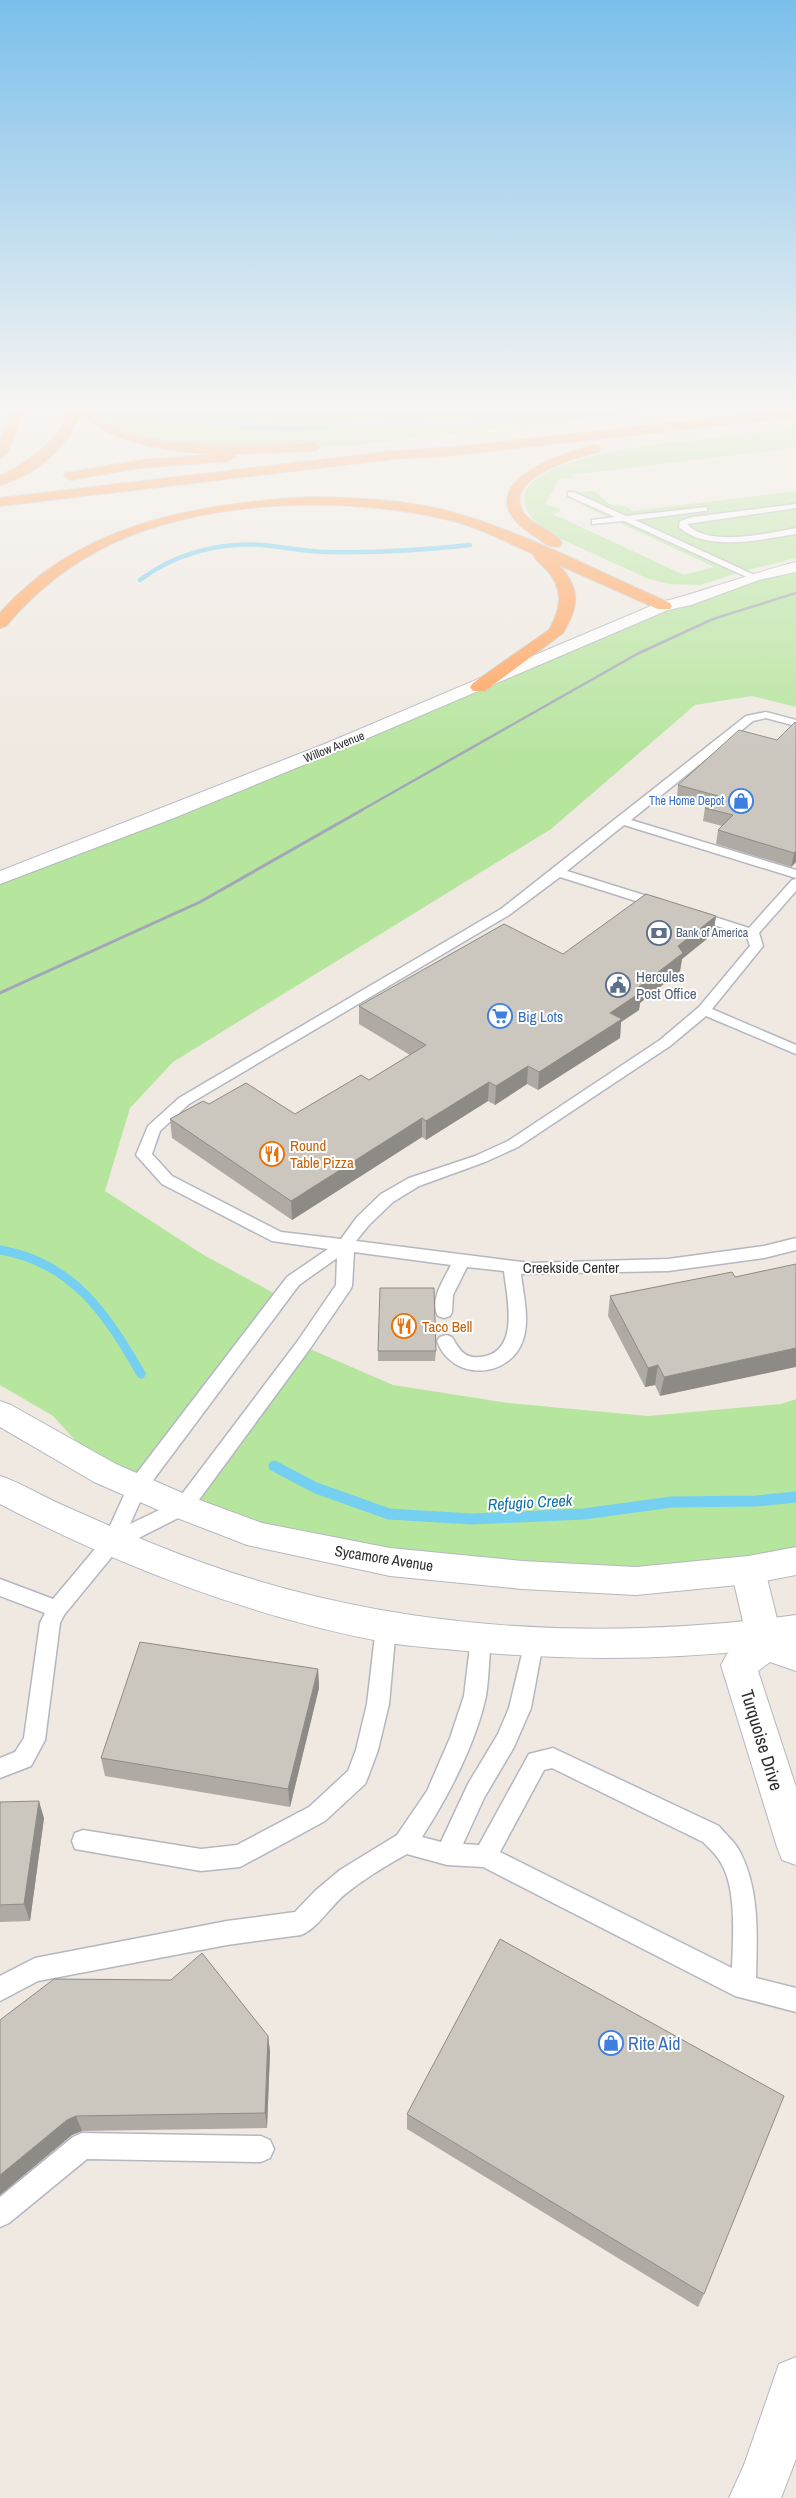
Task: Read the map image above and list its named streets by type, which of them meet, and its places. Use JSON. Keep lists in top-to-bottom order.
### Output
{
  "streets": {
    "street": ["Willow Avenue", "Sycamore Avenue", "Turquoise Drive"],
    "lane": ["Creekside Center"]
  },
  "water": ["Refugio Creek"],
  "places": {
    "shop": ["The Home Depot", "Rite Aid"],
    "bank": ["Bank of America"],
    "public building": ["Hercules Post Office"],
    "supermarket": ["Big Lots"],
    "restaurant": ["Round Table Pizza", "Taco Bell"]
  }
}
